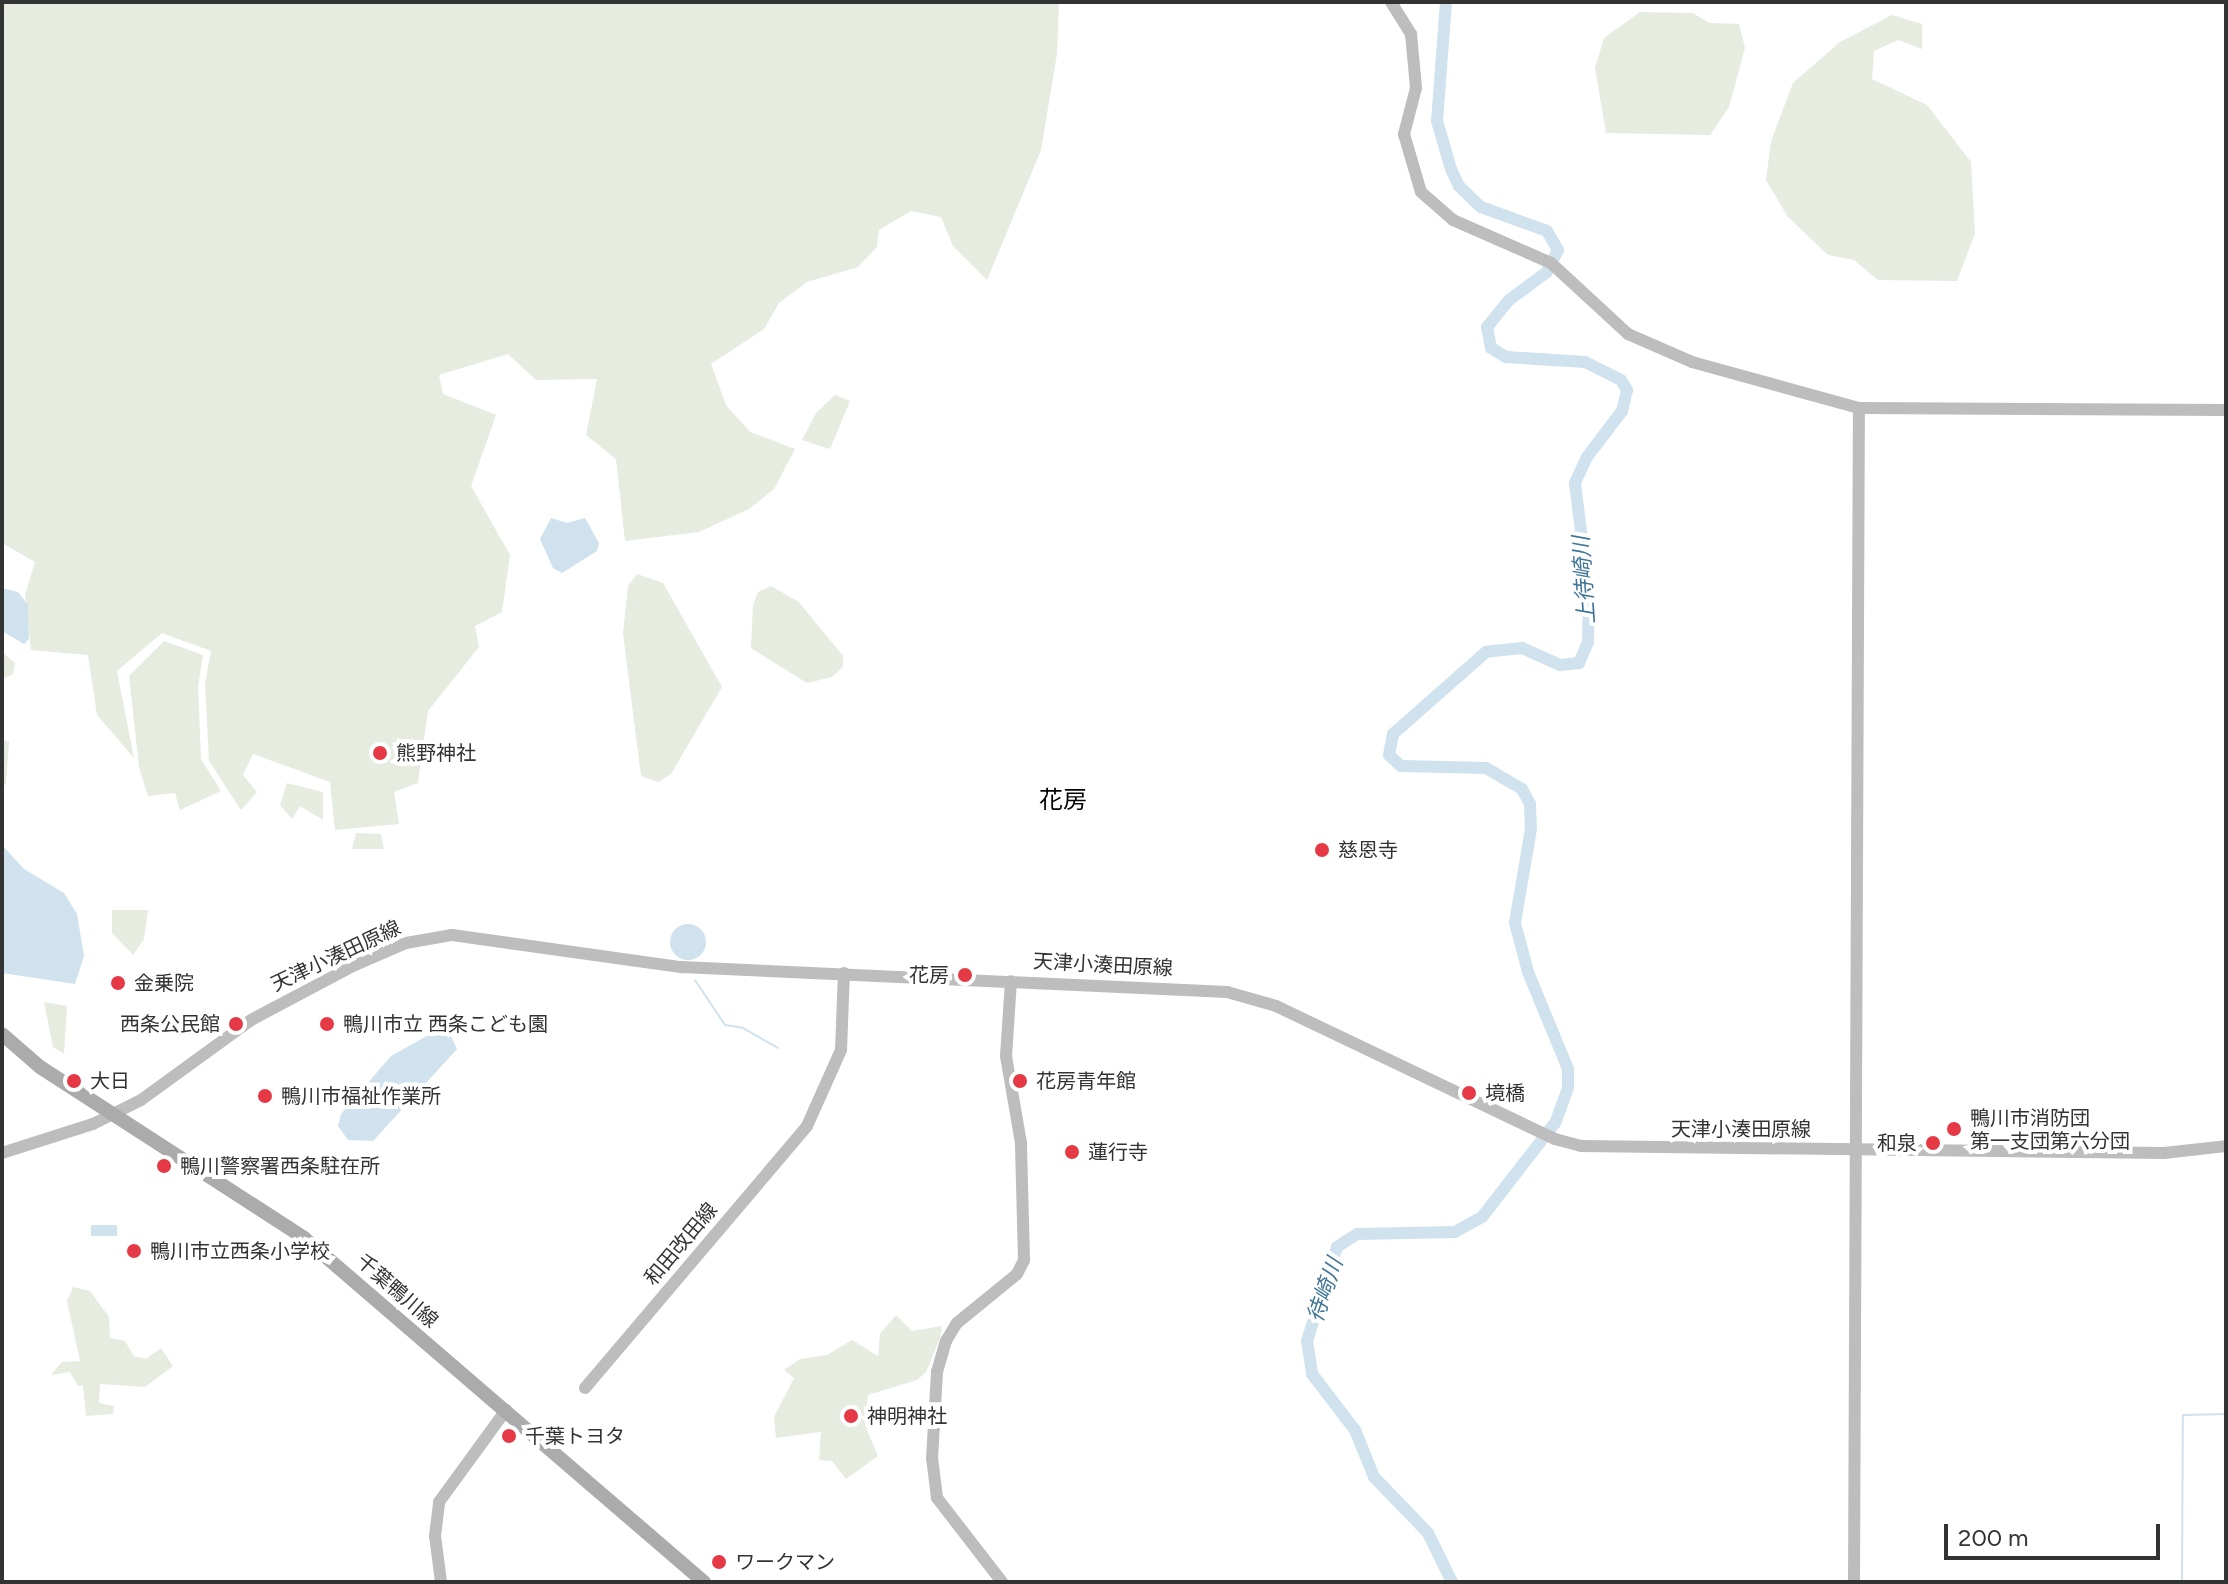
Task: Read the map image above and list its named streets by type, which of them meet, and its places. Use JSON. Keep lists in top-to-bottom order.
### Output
{
  "streets": {
    "main road": ["千葉鴨川線"],
    "street": ["天津小湊田原線", "和田改田線"]
  },
  "crossings": [
    ["天津小湊田原線", "和田改田線"],
    ["天津小湊田原線", "千葉鴨川線"]
  ],
  "districts": ["花房"],
  "water": ["上待崎川", "待崎川"],
  "places": [
    "熊野神社",
    "慈恩寺",
    "花房",
    "金乗院",
    "西条公民館",
    "鴨川市立 西条こども園",
    "大日",
    "花房青年館",
    "境橋",
    "鴨川市福祉作業所",
    "鴨川市消防団 第一支団第六分団",
    "和泉",
    "蓮行寺",
    "鴨川警察署西条駐在所",
    "鴨川市立西条小学校",
    "神明神社",
    "千葉トヨタ",
    "ワークマン"
  ],
  "scale_bar": "200 m"
}
